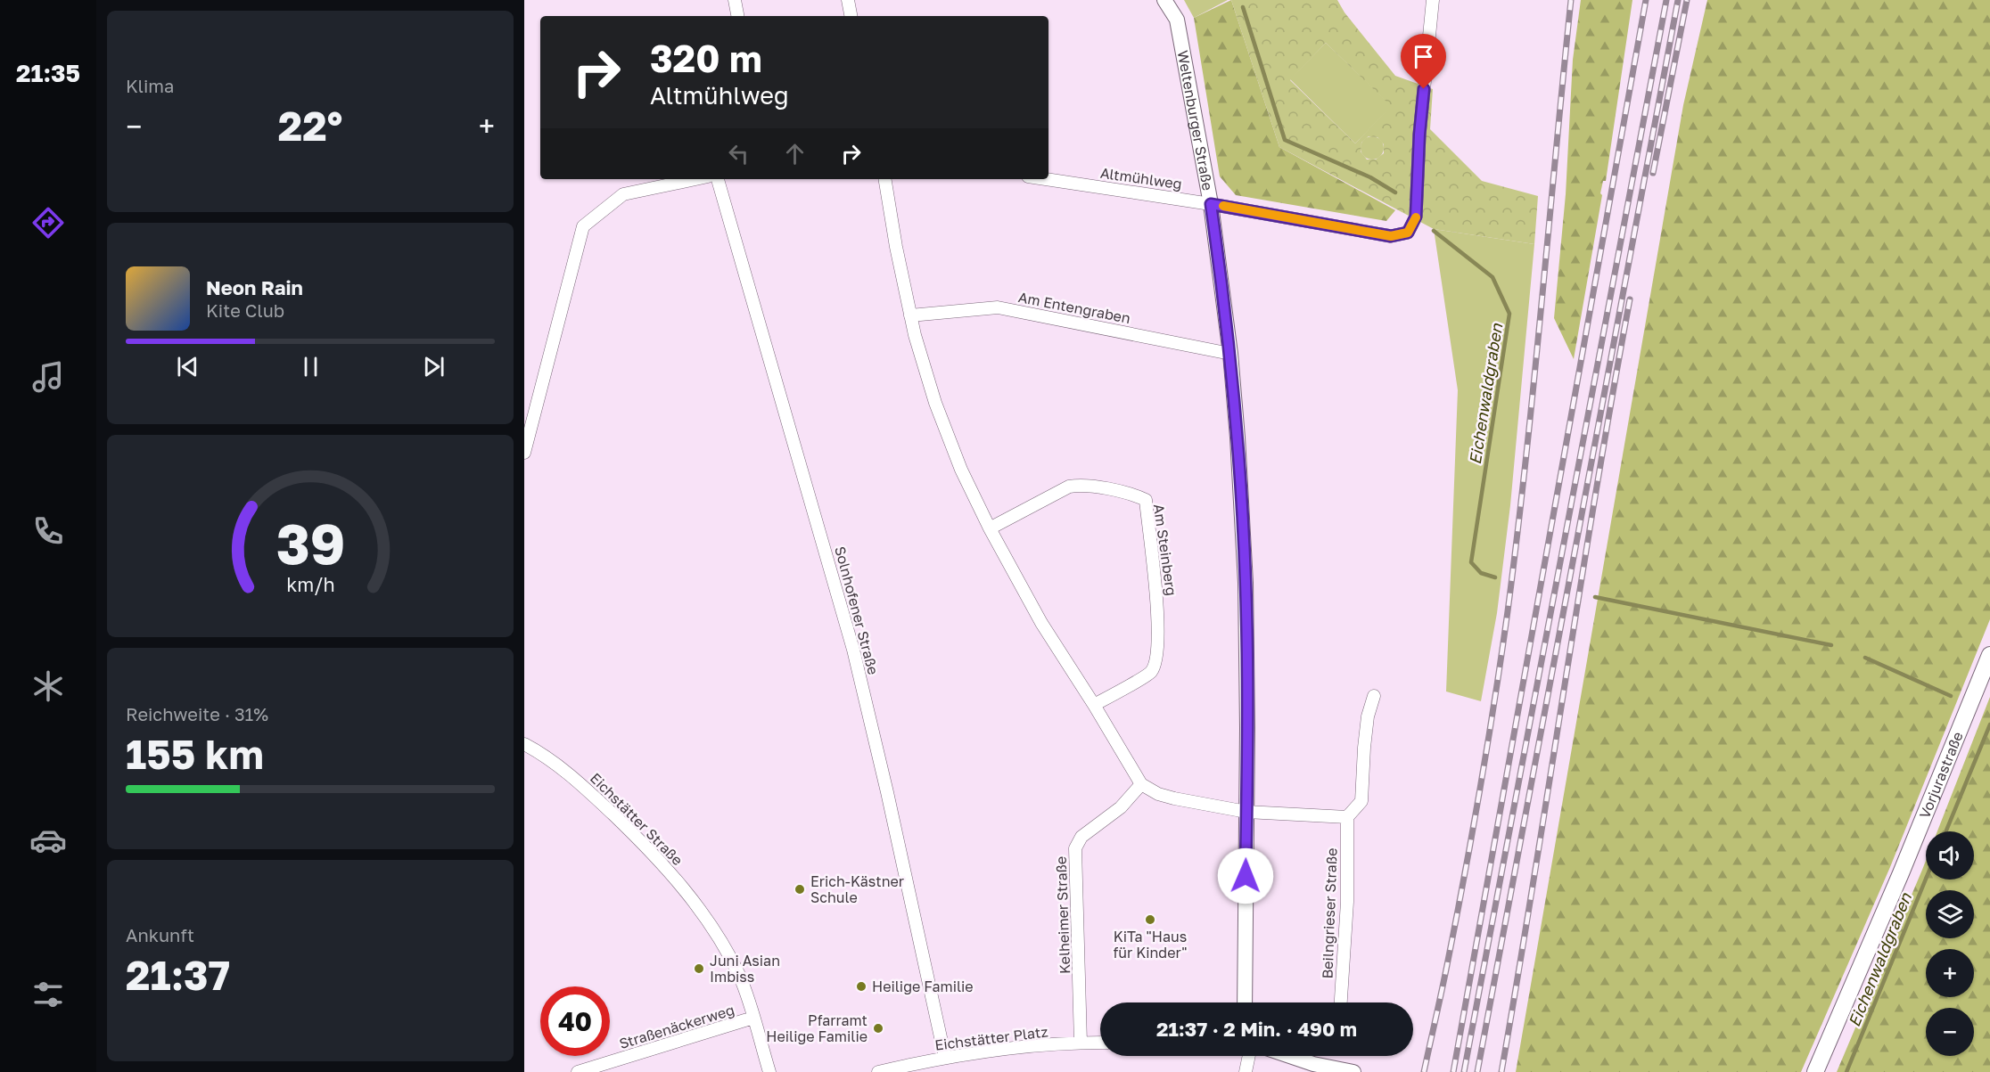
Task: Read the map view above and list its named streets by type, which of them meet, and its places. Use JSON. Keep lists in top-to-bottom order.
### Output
{
  "streets": {
    "main road": ["Vorjurastraße"],
    "street": [
      "Weltenburger Straße",
      "Altmühlweg",
      "Am Entengraben",
      "Am Steinberg",
      "Solnhofener Straße",
      "Eichstätter Straße",
      "Beilngrieser Straße",
      "Kelheimer Straße",
      "Straßenäckerweg",
      "Eichstätter Platz"
    ]
  },
  "crossings": [
    ["Weltenburger Straße", "Altmühlweg"],
    ["Weltenburger Straße", "Am Entengraben"],
    ["Solnhofener Straße", "Eichstätter Platz"],
    ["Eichstätter Straße", "Straßenäckerweg"],
    ["Kelheimer Straße", "Eichstätter Platz"]
  ],
  "water": ["Eichenwaldgraben"],
  "places": [
    "Erich-Kästner Schule",
    "KiTa \"Haus für Kinder\"",
    "Juni Asian Imbiss",
    "Heilige Familie",
    "Pfarramt Heilige Familie"
  ],
  "page": {
    "tabs": "21:35",
    "tile": [
      "Klima",
      ["Reichweite · 31%", "155 km"],
      ["Ankunft", "21:37"]
    ],
    "turn": ["320 m", "Altmühlweg"],
    "heat": ["−", "22°", "+"],
    "song": ["Neon Rain", "Kite Club"],
    "map_buttons": ["+", "−"],
    "limit": "40",
    "trip": "21:37 · 2 Min. · 490 m",
    "gauge": ["39", "km/h"]
  }
}
